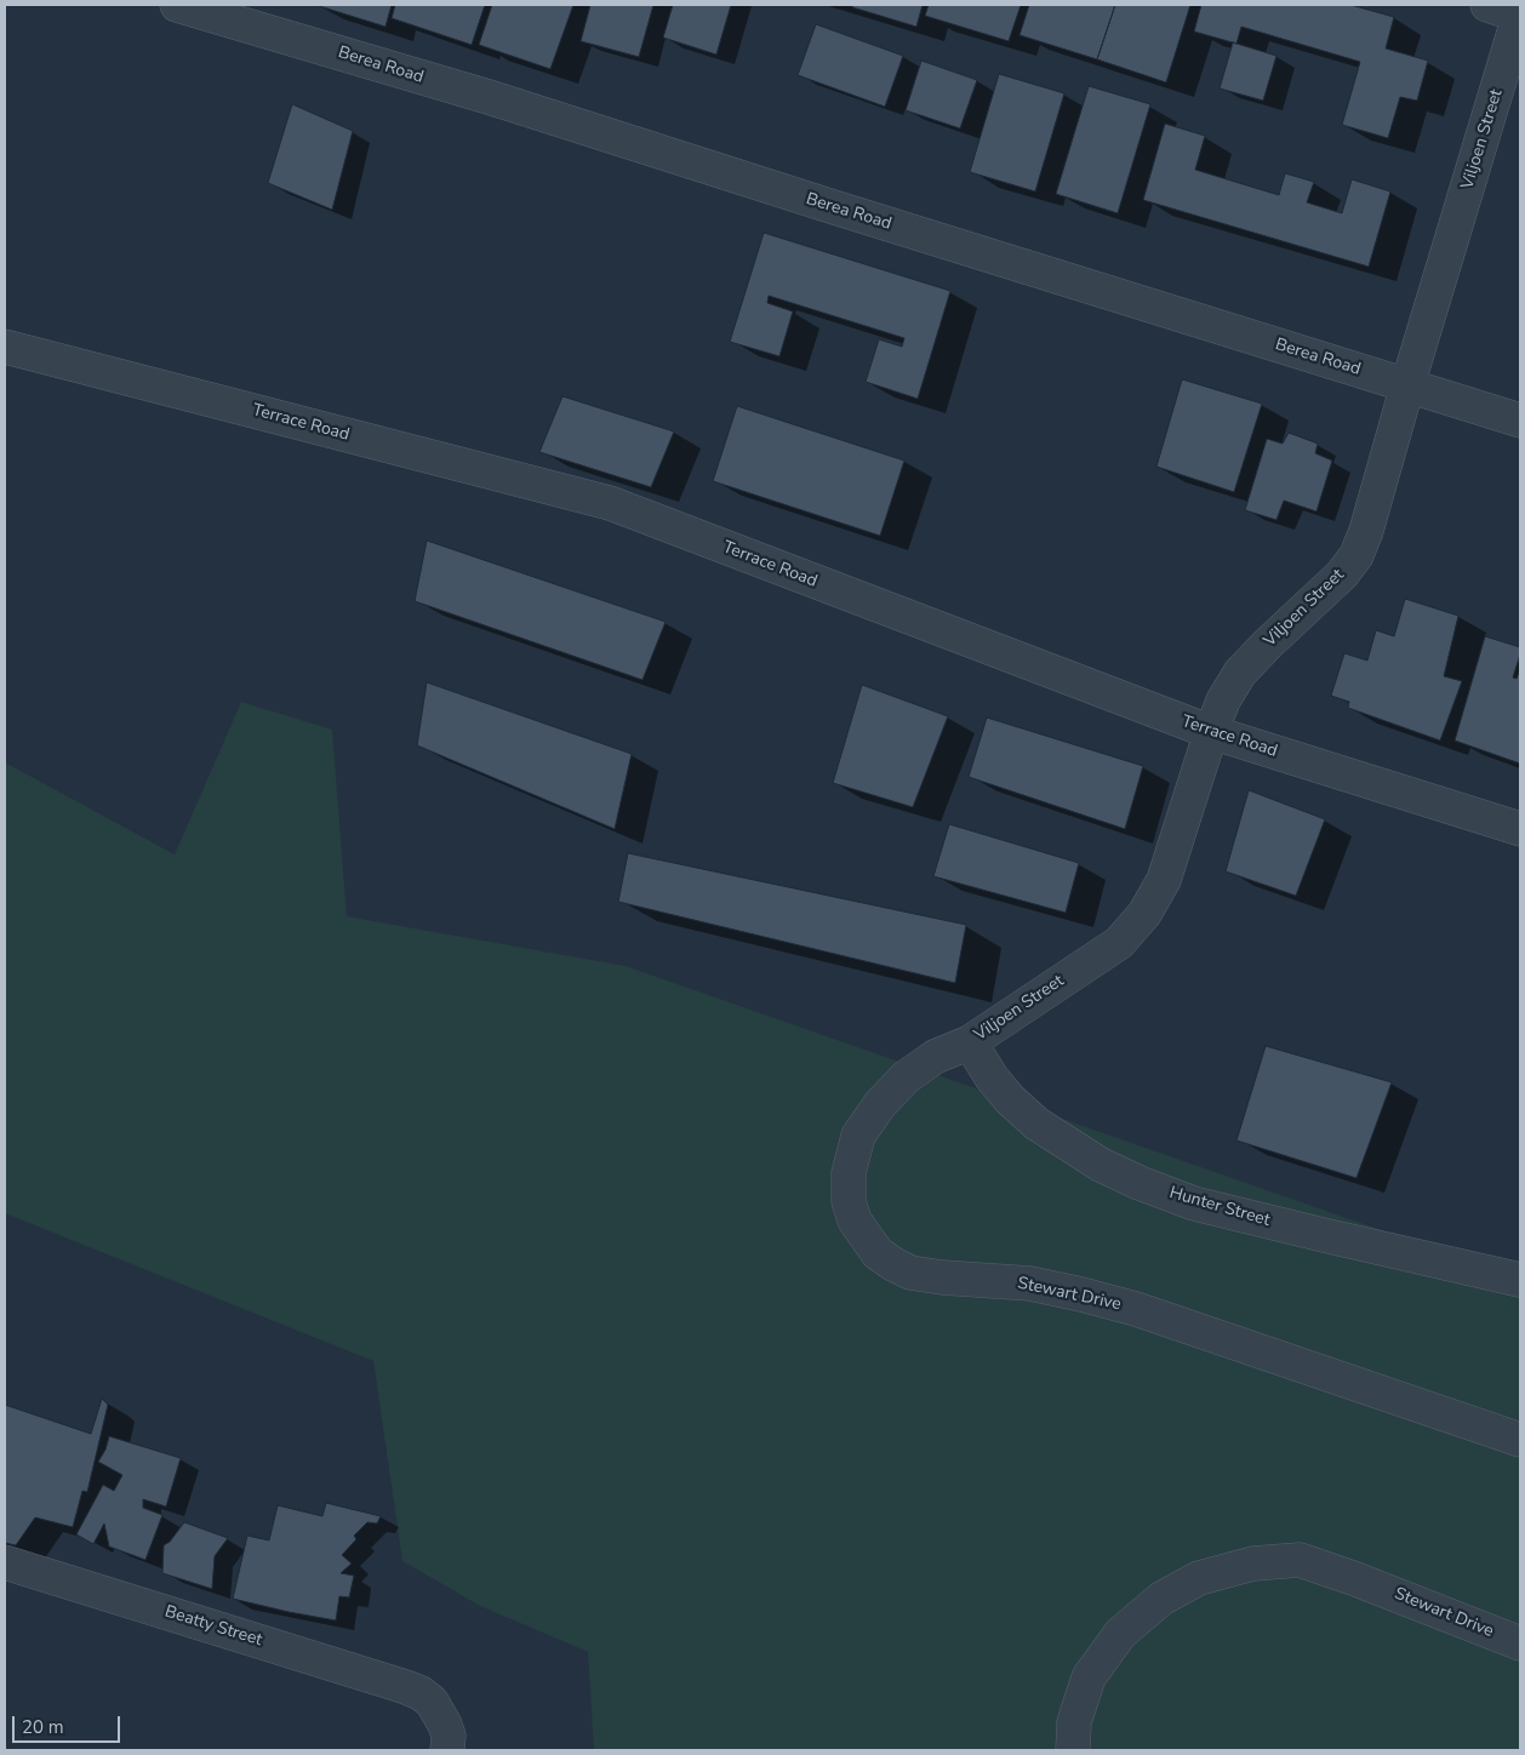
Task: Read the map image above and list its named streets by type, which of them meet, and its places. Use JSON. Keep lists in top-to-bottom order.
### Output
{
  "streets": {
    "street": [
      "Berea Road",
      "Viljoen Street",
      "Terrace Road",
      "Hunter Street",
      "Stewart Drive",
      "Beatty Street"
    ]
  },
  "crossings": [
    ["Berea Road", "Viljoen Street"],
    ["Viljoen Street", "Terrace Road"],
    ["Viljoen Street", "Hunter Street"],
    ["Viljoen Street", "Stewart Drive"],
    ["Hunter Street", "Stewart Drive"]
  ],
  "scale_bar": "20 m"
}
